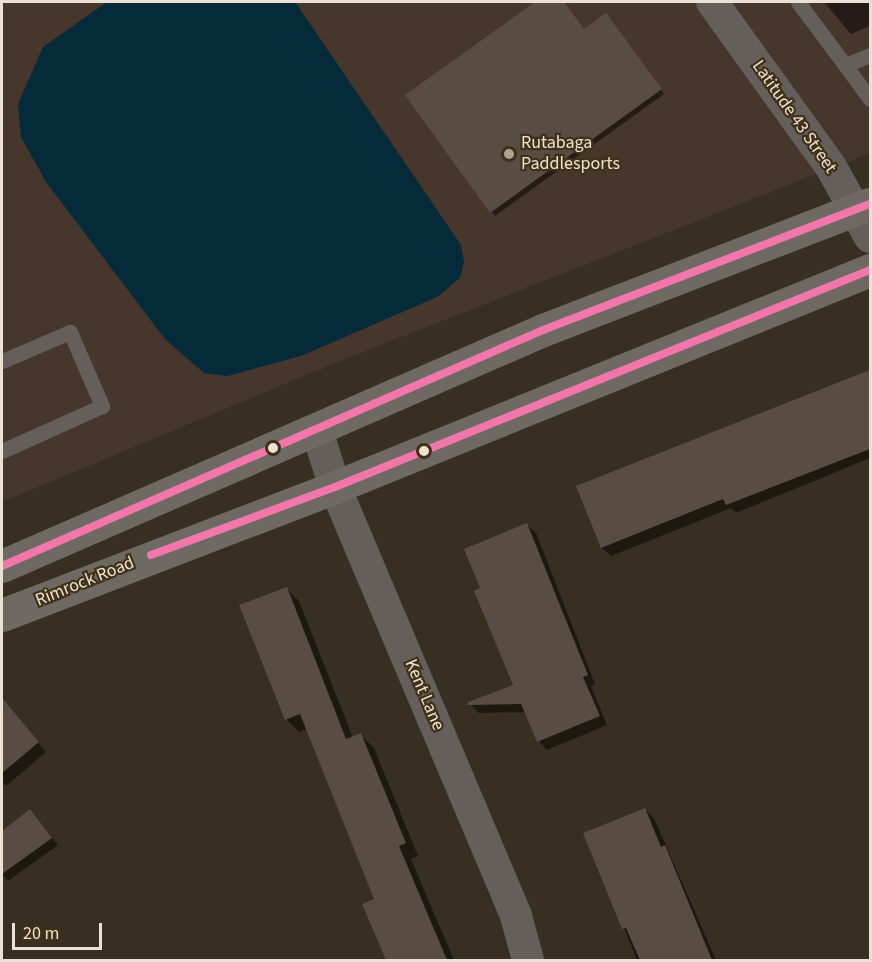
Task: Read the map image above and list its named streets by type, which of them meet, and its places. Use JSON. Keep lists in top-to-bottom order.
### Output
{
  "streets": {
    "main road": ["Rimrock Road"],
    "street": ["Latitude 43 Street", "Kent Lane"]
  },
  "crossings": [
    ["Rimrock Road", "Kent Lane"]
  ],
  "places": ["Rutabaga Paddlesports"],
  "scale_bar": "20 m"
}
